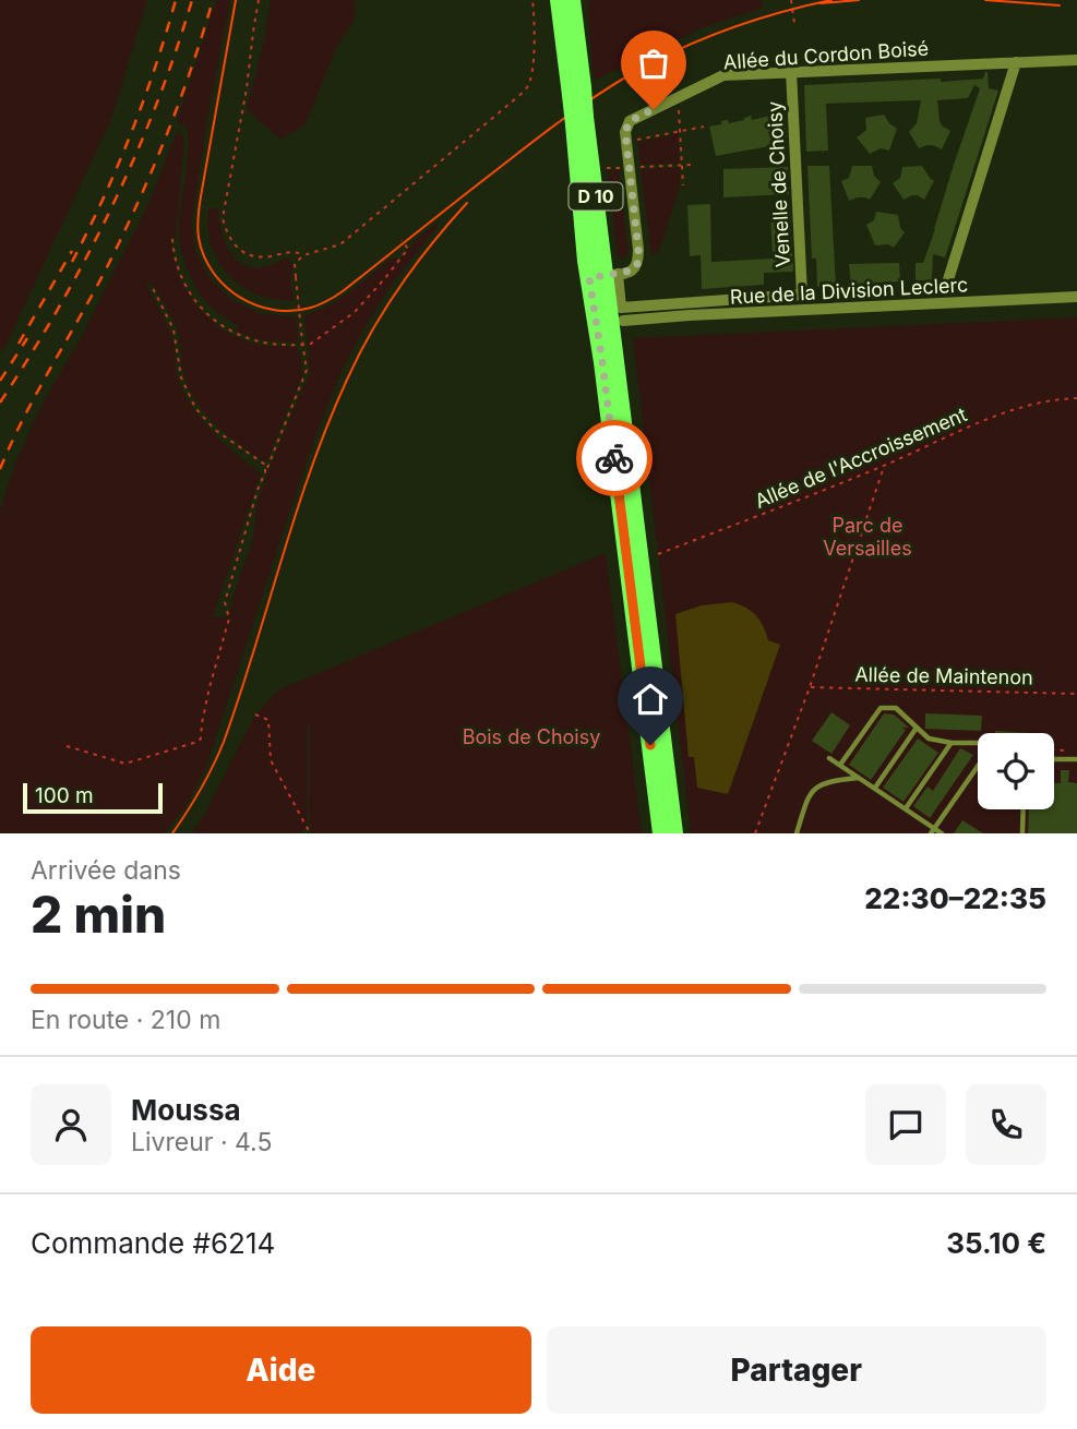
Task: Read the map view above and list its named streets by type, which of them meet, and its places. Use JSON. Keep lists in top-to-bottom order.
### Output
{
  "streets": {
    "main road": ["D 10"],
    "street": ["Allée du Cordon Boisé", "Venelle de Choisy", "Rue de la Division Leclerc"],
    "path": ["Allée de l'Accroissement", "Allée de Maintenon"]
  },
  "crossings": [
    ["Allée du Cordon Boisé", "Venelle de Choisy"],
    ["Allée du Cordon Boisé", "D 10"],
    ["Venelle de Choisy", "D 10"]
  ],
  "parks": ["Parc de Versailles", "Bois de Choisy"],
  "scale_bar": "100 m",
  "page": {
    "scale": "100 m",
    "heading": ["2 min", "Arrivée dans", "22:30–22:35"],
    "panel": [
      "Moussa",
      "Livreur · 4.5",
      "Commande #6214",
      "35.10 €"
    ],
    "bar": "En route · 210 m",
    "buttons": ["Aide", "Partager"]
  }
}
